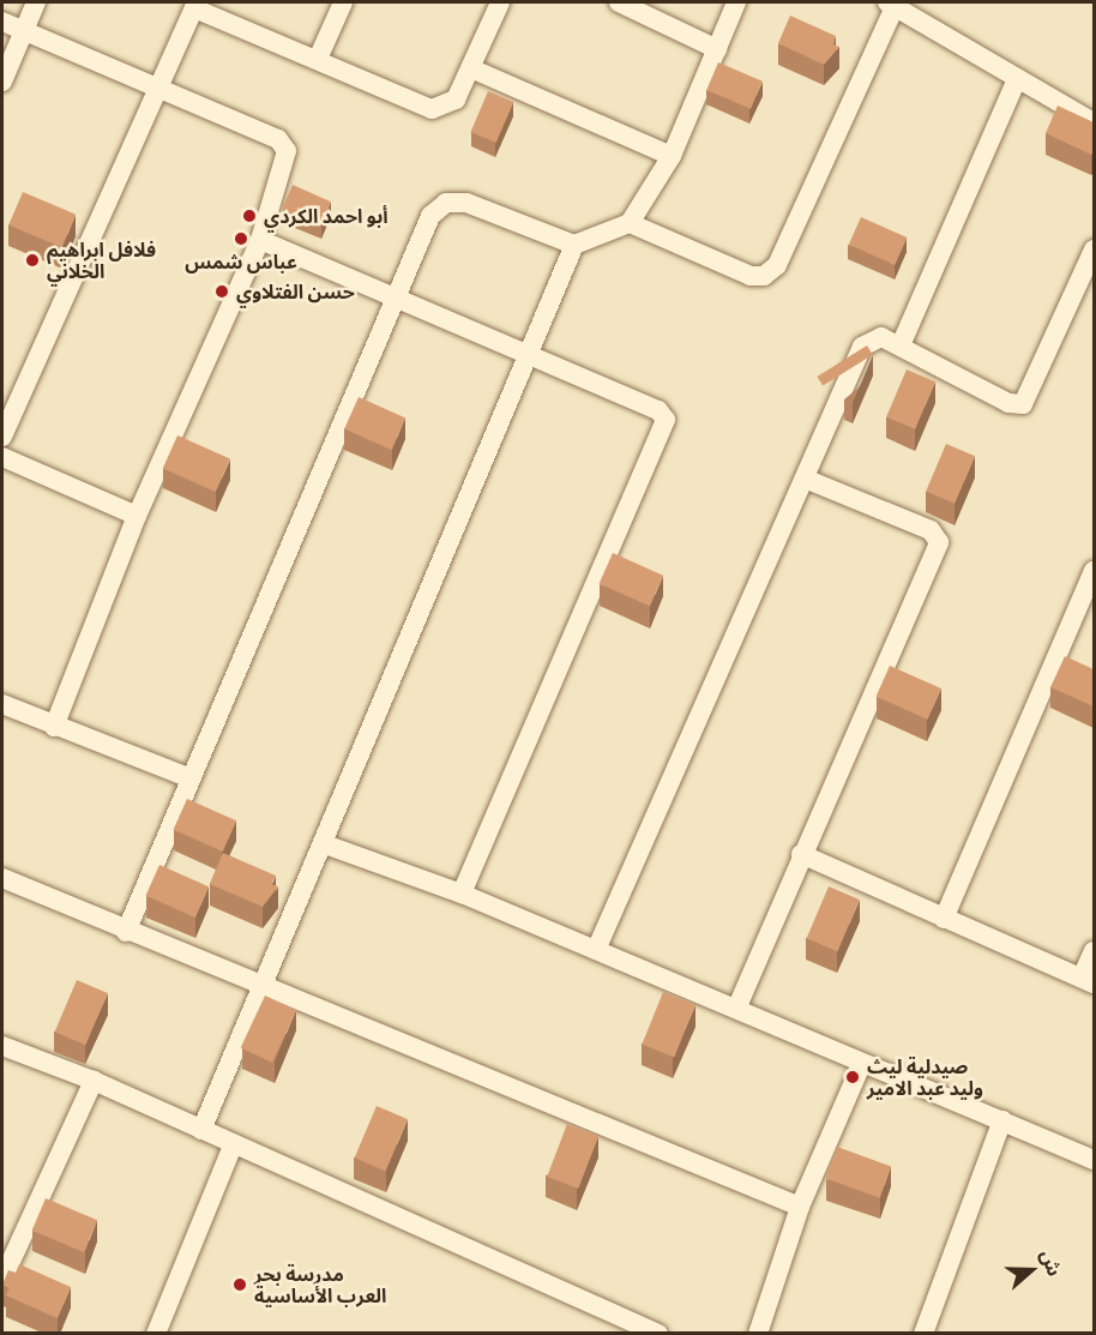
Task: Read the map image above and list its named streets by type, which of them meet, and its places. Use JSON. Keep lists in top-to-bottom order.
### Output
{
  "places": [
    "أبو احمد الكردي",
    "عباس شمس",
    "فلافل ابراهيم الخلاني",
    "حسن الفتلاوي",
    "صيدلية ليث وليد عبد الامير",
    "مدرسة بحر العرب الأساسية"
  ],
  "north": "right"
}
